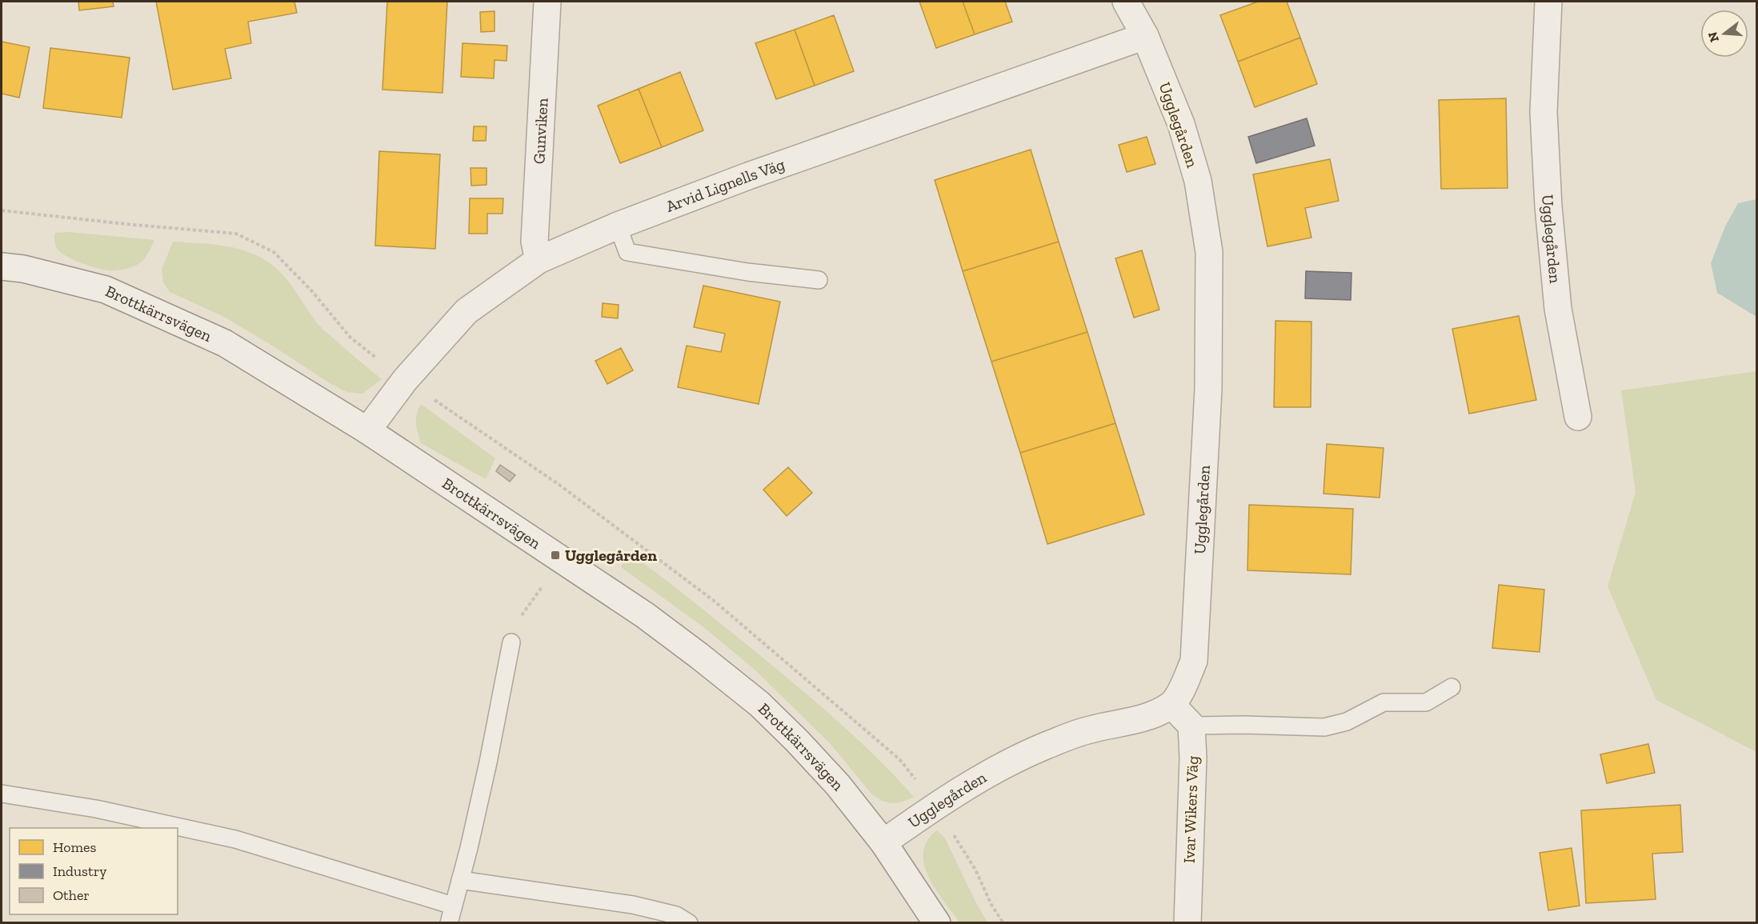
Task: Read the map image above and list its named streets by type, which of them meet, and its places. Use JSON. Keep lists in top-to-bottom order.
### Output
{
  "streets": {
    "street": [
      "Ugglegården",
      "Gunviken",
      "Arvid Lignells Väg",
      "Brottkärrsvägen",
      "Ivar Wikers Väg"
    ]
  },
  "crossings": [
    ["Ugglegården", "Arvid Lignells Väg"],
    ["Ugglegården", "Brottkärrsvägen"],
    ["Gunviken", "Arvid Lignells Väg"],
    ["Arvid Lignells Väg", "Brottkärrsvägen"]
  ],
  "places": {
    "transit": ["Ugglegården"]
  },
  "legend": ["Homes", "Industry", "Other"],
  "north": "left"
}
